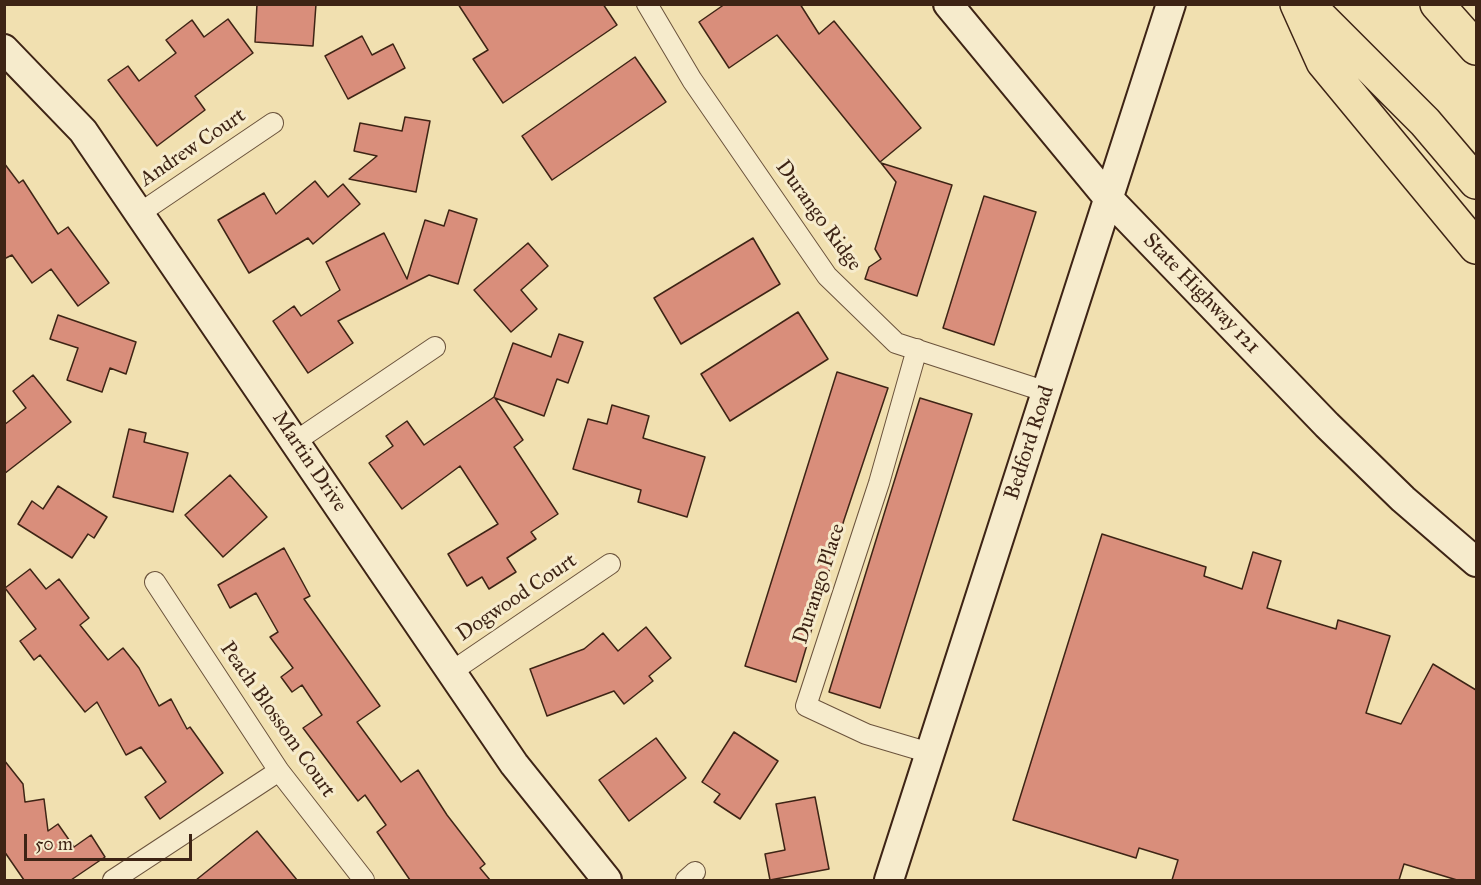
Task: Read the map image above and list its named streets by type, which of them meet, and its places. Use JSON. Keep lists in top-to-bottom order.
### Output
{
  "streets": {
    "main road": ["State Highway 121", "Bedford Road", "Martin Drive"],
    "street": [
      "Andrew Court",
      "Durango Ridge",
      "Durango Place",
      "Dogwood Court",
      "Peach Blossom Court"
    ]
  },
  "crossings": [
    ["Andrew Court", "Martin Drive"],
    ["Durango Ridge", "Bedford Road"],
    ["Durango Ridge", "Durango Place"],
    ["State Highway 121", "Bedford Road"],
    ["Bedford Road", "Durango Place"],
    ["Martin Drive", "Dogwood Court"]
  ],
  "scale_bar": "50 m"
}
